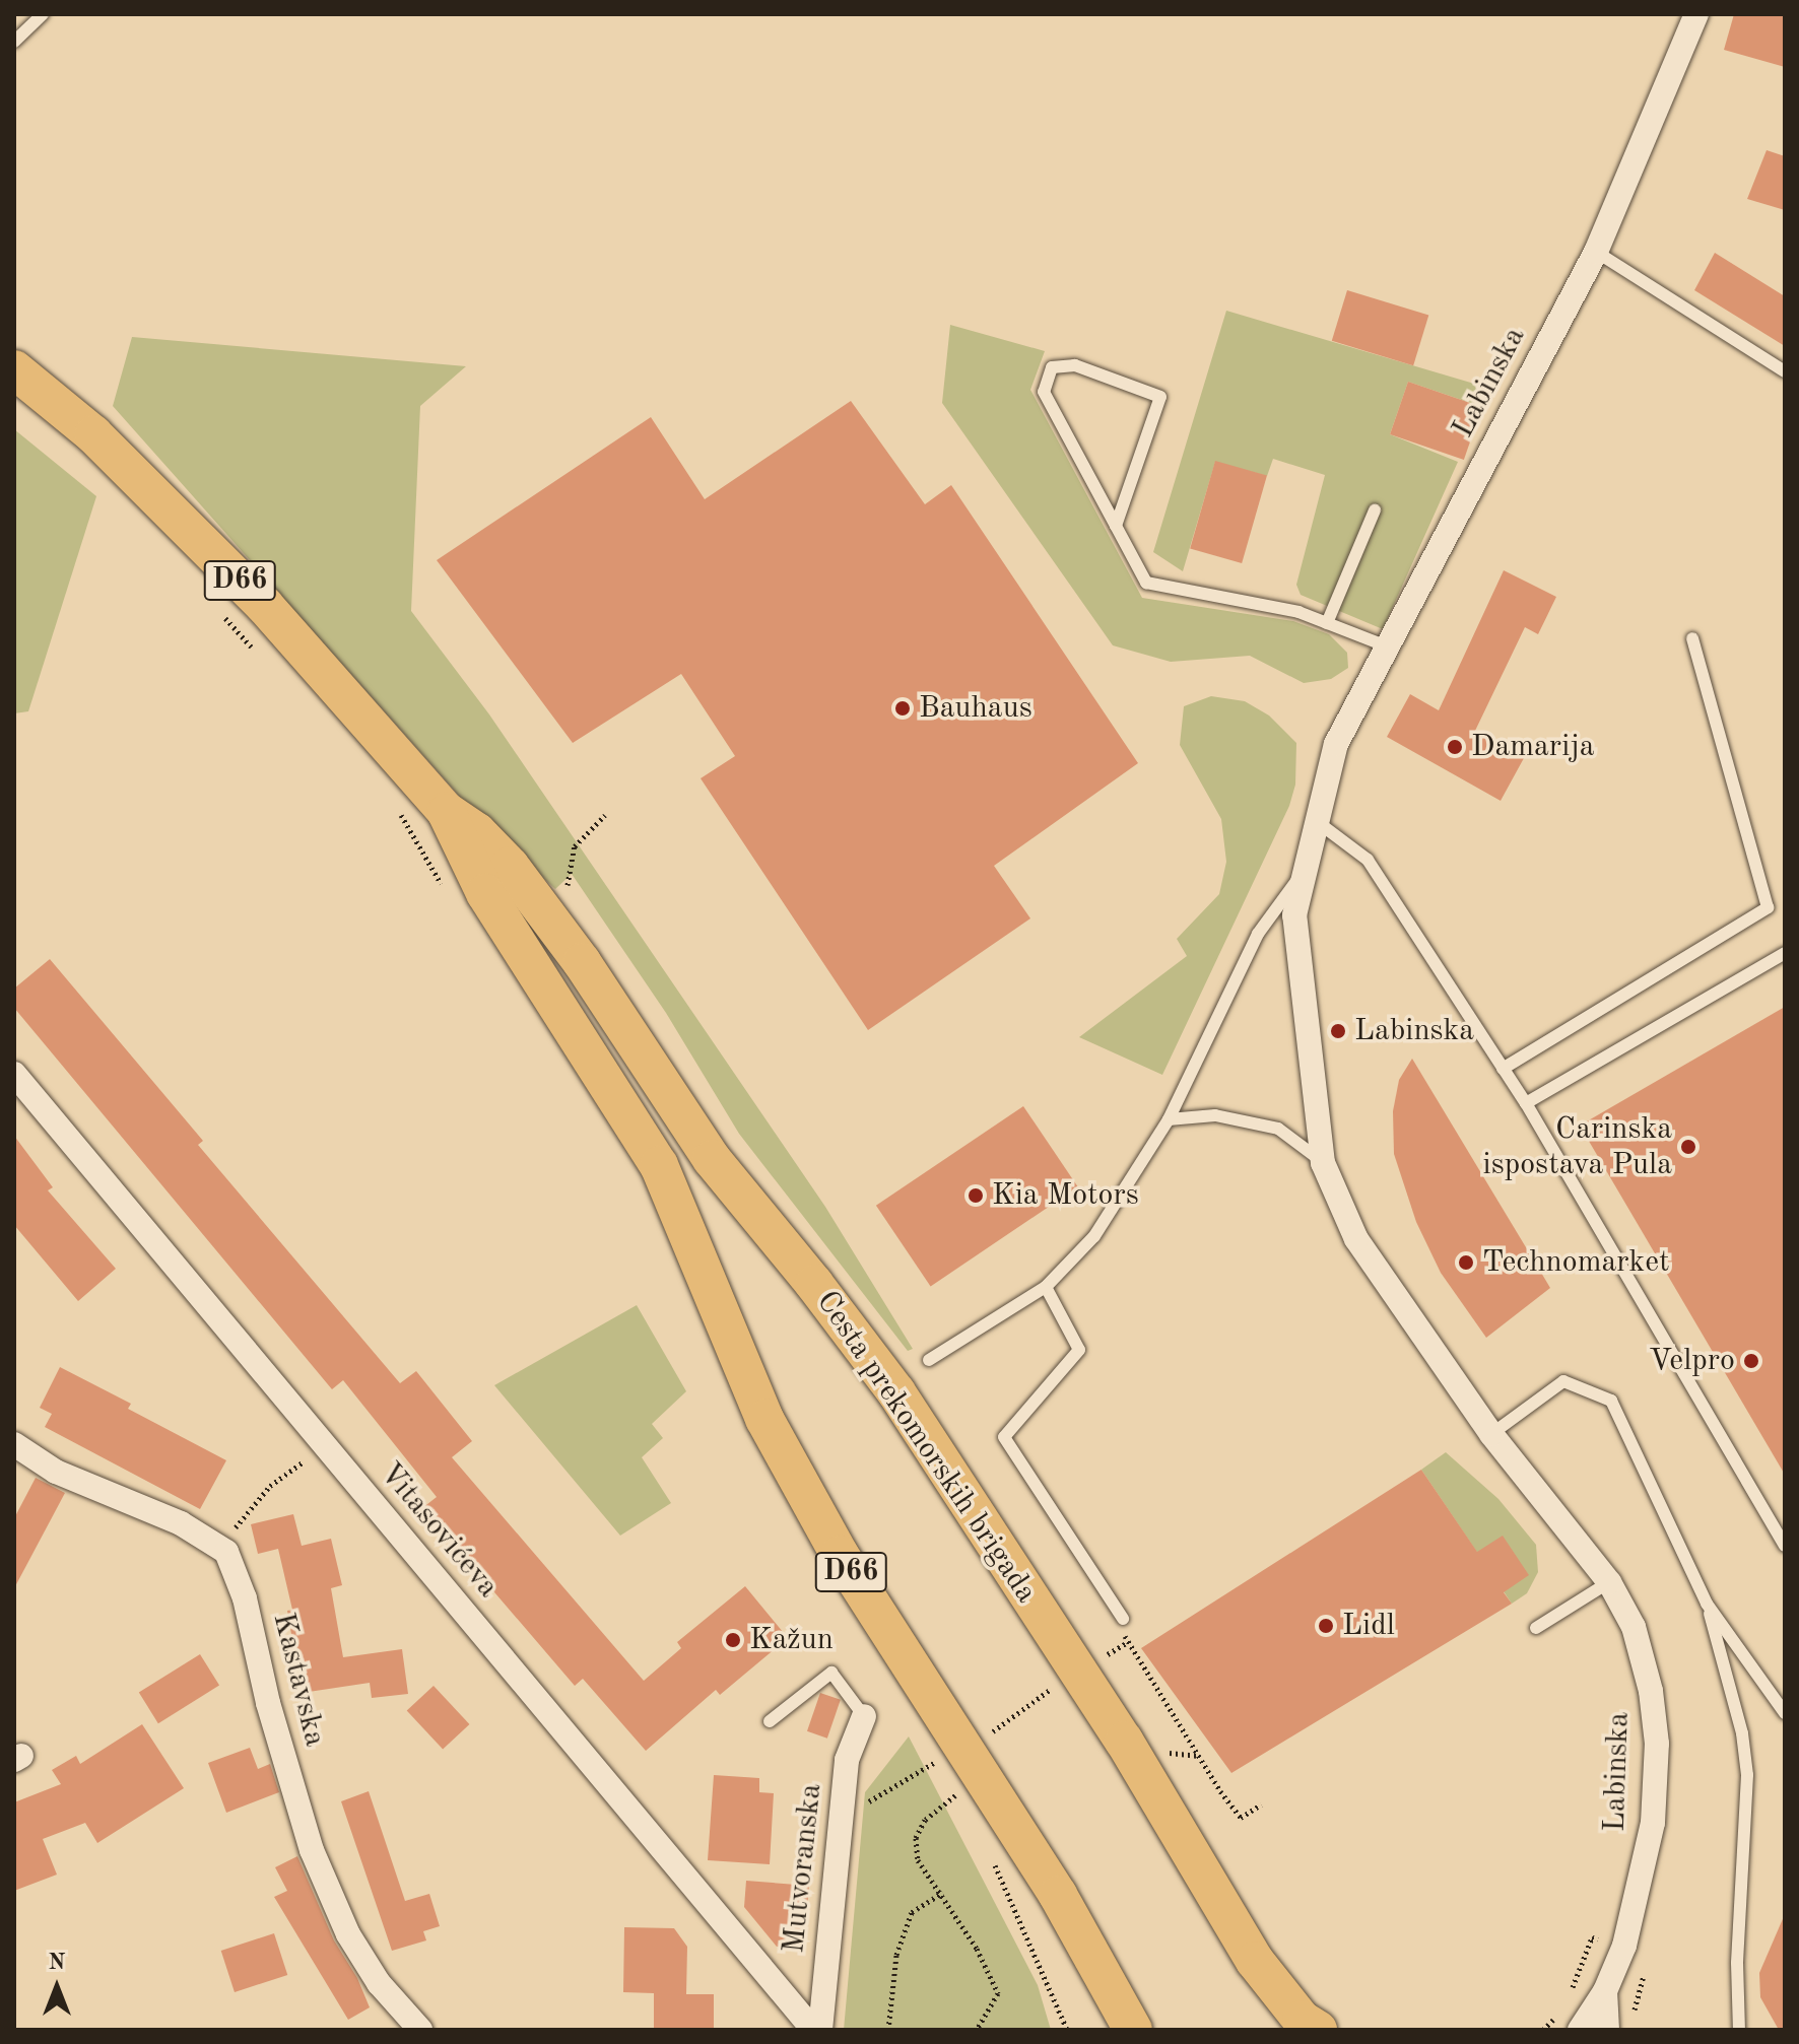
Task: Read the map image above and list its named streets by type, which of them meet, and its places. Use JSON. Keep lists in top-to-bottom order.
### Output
{
  "streets": {
    "main road": ["D66", "Cesta prekomorskih brigada"],
    "street": [
      "Labinska",
      "Vitasovićeva",
      "Kastavska",
      "Mutvoranska"
    ]
  },
  "crossings": [
    ["D66", "Cesta prekomorskih brigada"]
  ],
  "places": [
    "Bauhaus",
    "Damarija",
    "Labinska",
    "Carinska ispostava Pula",
    "Kia Motors",
    "Technomarket",
    "Velpro",
    "Lidl",
    "Kažun"
  ],
  "north": "top"
}
